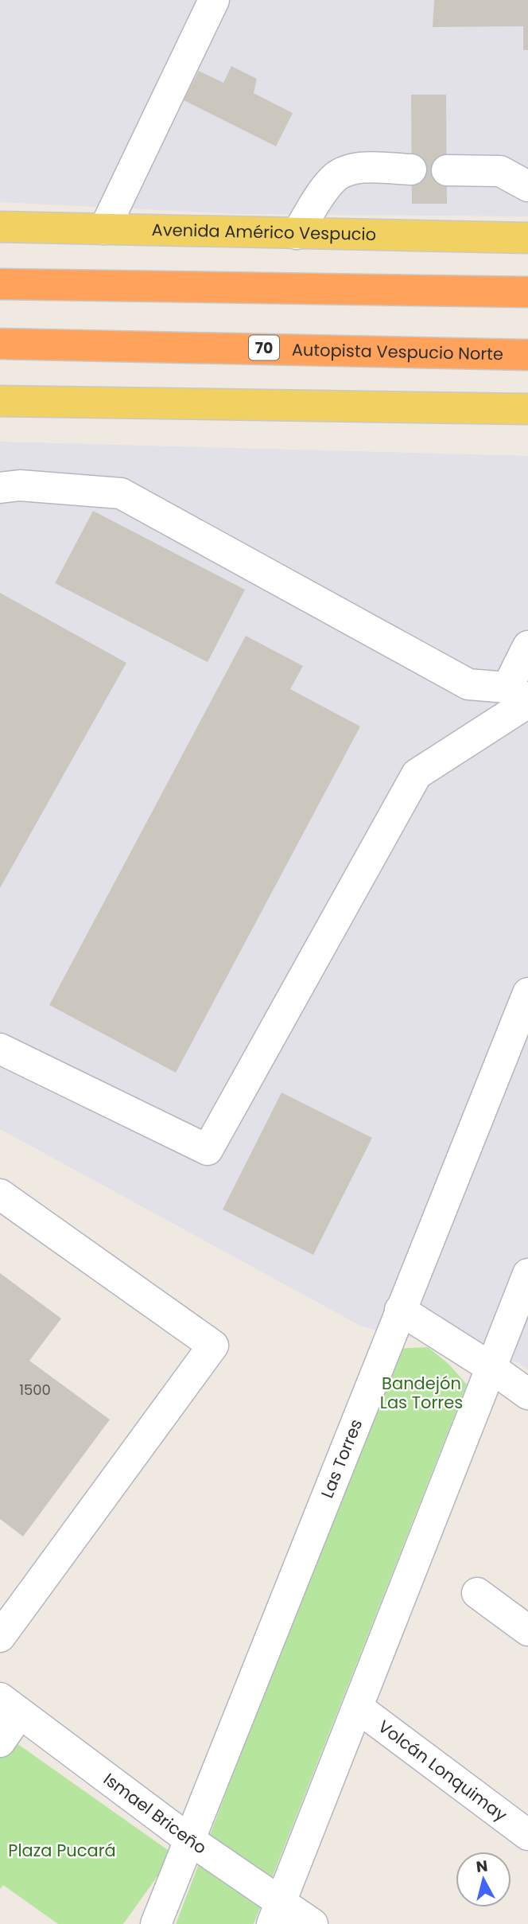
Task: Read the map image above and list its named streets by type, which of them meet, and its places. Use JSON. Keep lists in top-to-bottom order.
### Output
{
  "streets": {
    "highway": ["70", "Autopista Vespucio Norte"],
    "main road": ["Avenida Américo Vespucio"],
    "street": ["Las Torres", "Volcán Lonquimay", "Ismael Briceño"]
  },
  "crossings": [
    ["Las Torres", "Ismael Briceño"]
  ],
  "parks": ["Bandejón Las Torres", "Plaza Pucará"],
  "house_numbers": ["1500"],
  "north": "top"
}
